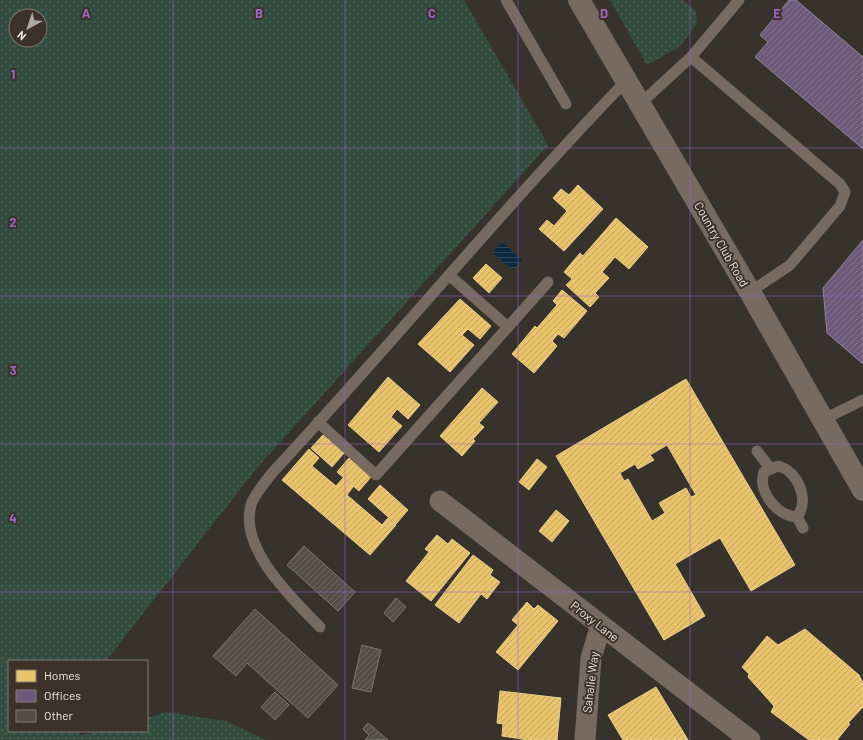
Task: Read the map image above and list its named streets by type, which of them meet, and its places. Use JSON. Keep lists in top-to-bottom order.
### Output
{
  "streets": {
    "street": ["Country Club Road", "Proxy Lane", "Sahalie Way"]
  },
  "crossings": [
    ["Proxy Lane", "Sahalie Way"]
  ],
  "legend": ["Homes", "Offices", "Other"],
  "north": "bottom left",
  "grid": {
    "columns": [
      "A",
      "B",
      "C",
      "D",
      "E"
    ],
    "rows": [
      "1",
      "2",
      "3",
      "4"
    ]
  }
}
